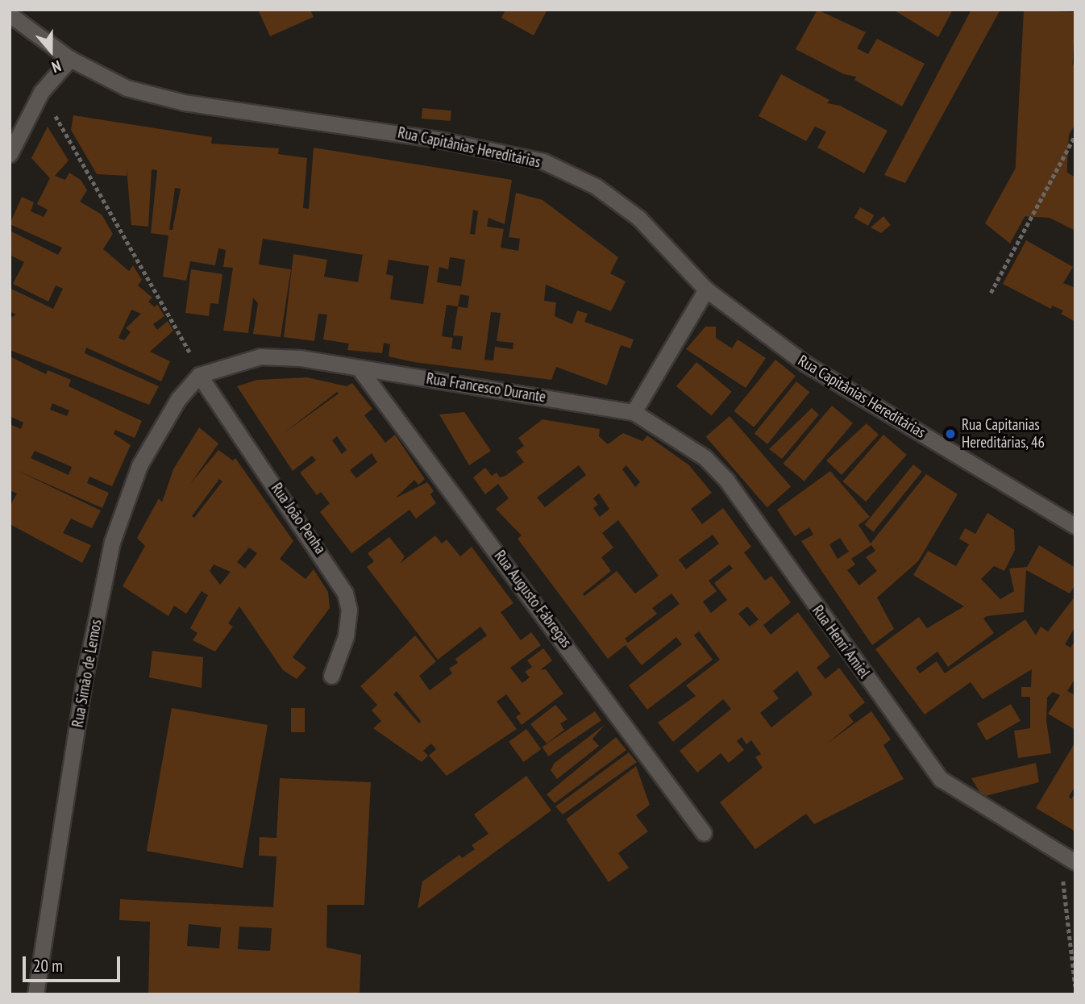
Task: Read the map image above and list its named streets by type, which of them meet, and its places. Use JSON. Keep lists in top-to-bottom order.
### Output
{
  "streets": {
    "street": [
      "Rua Capitânias Hereditárias",
      "Rua Francesco Durante",
      "Rua João Penha",
      "Rua Augusto Fábregas",
      "Rua Henri Amiel",
      "Rua Simão de Lemos"
    ]
  },
  "crossings": [
    ["Rua Francesco Durante", "Rua João Penha"],
    ["Rua Francesco Durante", "Rua Augusto Fábregas"],
    ["Rua Francesco Durante", "Rua Henri Amiel"],
    ["Rua Francesco Durante", "Rua Simão de Lemos"],
    ["Rua João Penha", "Rua Simão de Lemos"]
  ],
  "places": ["Rua Capitanias Hereditárias, 46"],
  "scale_bar": "20 m",
  "north": "bottom"
}
